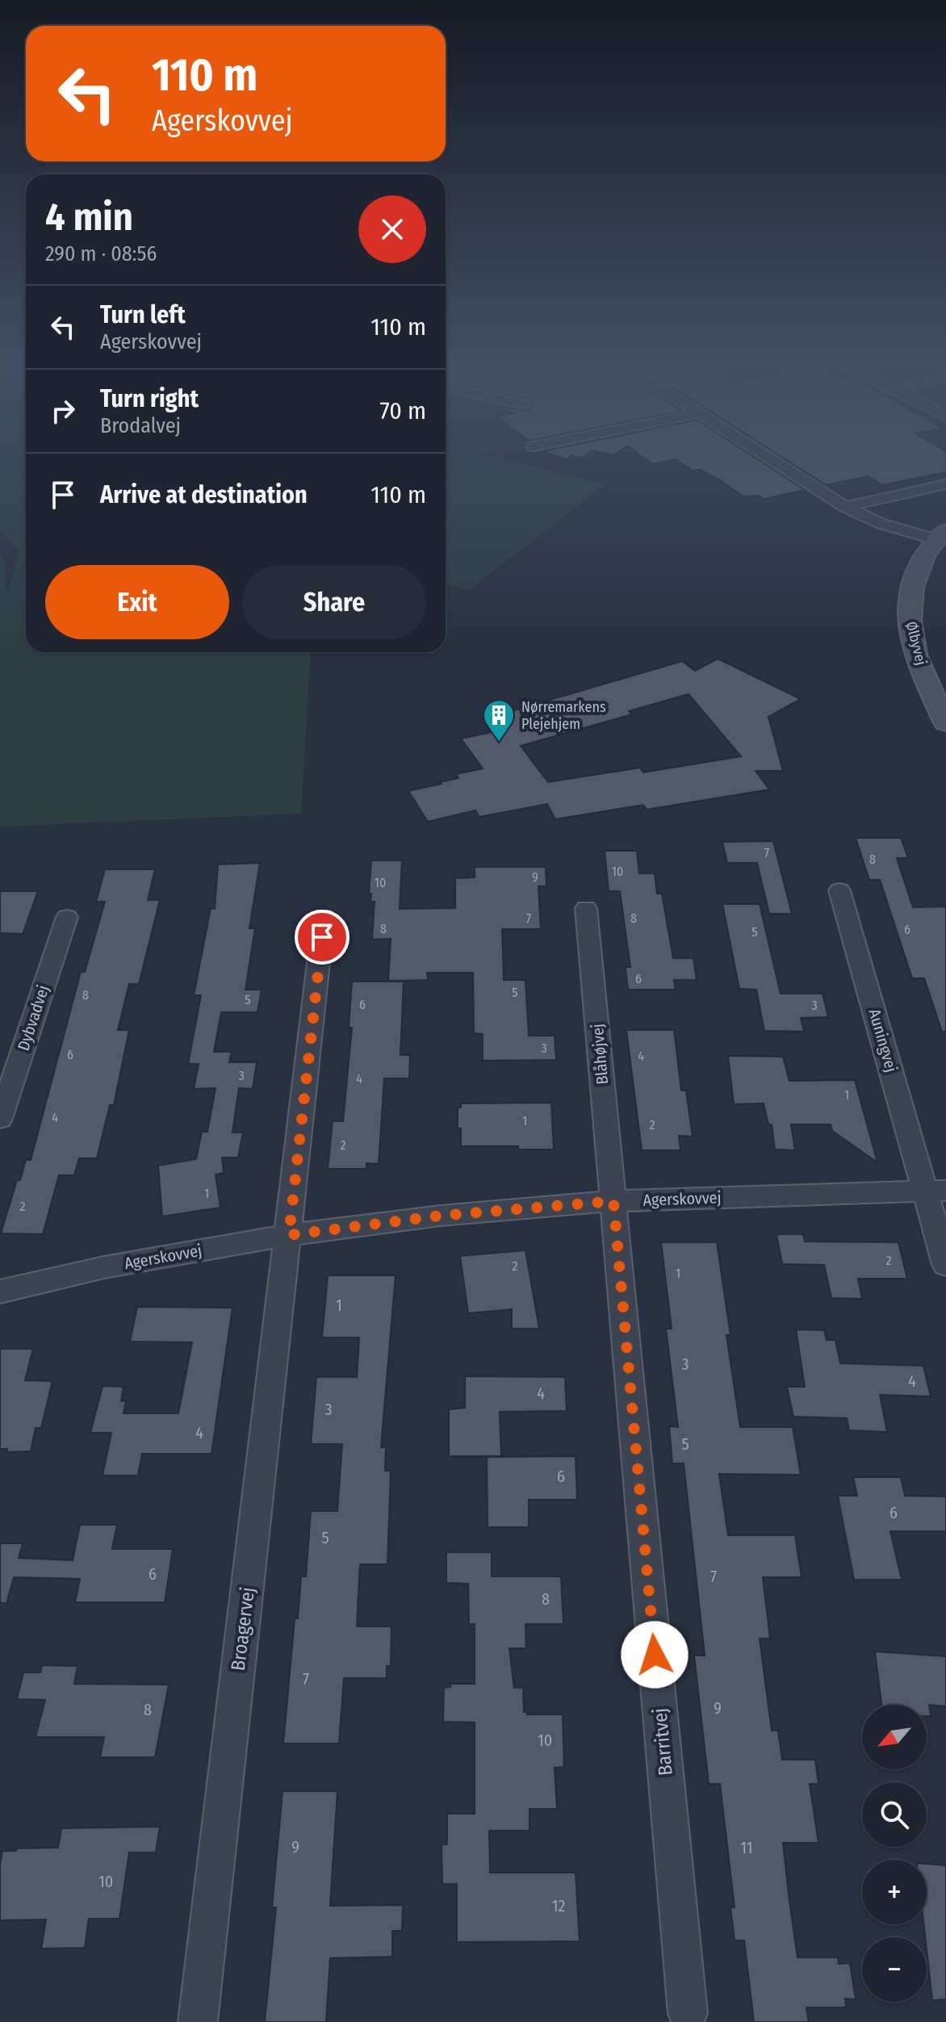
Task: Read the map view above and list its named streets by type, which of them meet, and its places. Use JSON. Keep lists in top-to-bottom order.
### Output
{
  "streets": {
    "street": [
      "Ølbyvej",
      "Dybvadvej",
      "Auningvej",
      "Blåhøjvej",
      "Agerskovvej",
      "Broagervej",
      "Barritvej"
    ]
  },
  "crossings": [
    ["Auningvej", "Agerskovvej"],
    ["Blåhøjvej", "Agerskovvej"],
    ["Blåhøjvej", "Barritvej"],
    ["Agerskovvej", "Broagervej"],
    ["Agerskovvej", "Barritvej"]
  ],
  "places": {
    "building": ["Nørremarkens Plejehjem"]
  },
  "house_numbers": [
    "7",
    "8",
    "10",
    "9",
    "10",
    "7",
    "8",
    "8",
    "6",
    "5",
    "6",
    "5",
    "8",
    "5",
    "6",
    "3",
    "3",
    "6",
    "4",
    "3",
    "4",
    "1",
    "4",
    "1",
    "2",
    "2",
    "1",
    "2",
    "2",
    "2",
    "1",
    "1",
    "3",
    "4",
    "4",
    "3",
    "4",
    "5",
    "6",
    "6",
    "5",
    "6",
    "7",
    "8",
    "7",
    "9",
    "8",
    "10",
    "9",
    "11",
    "10",
    "12"
  ],
  "north": "bottom left",
  "page": {
    "turn": ["110 m", "Agerskovvej"],
    "heading": ["4 min", "290 m · 08:56"],
    "list": [
      {
        "name": "Turn left",
        "note": "Agerskovvej",
        "value": "110 m"
      },
      {
        "name": "Turn right",
        "note": "Brodalvej",
        "value": "70 m"
      },
      {
        "name": "Arrive at destination",
        "value": "110 m"
      }
    ],
    "buttons": ["Exit", "Share"],
    "map_buttons": ["+", "−"]
  }
}
